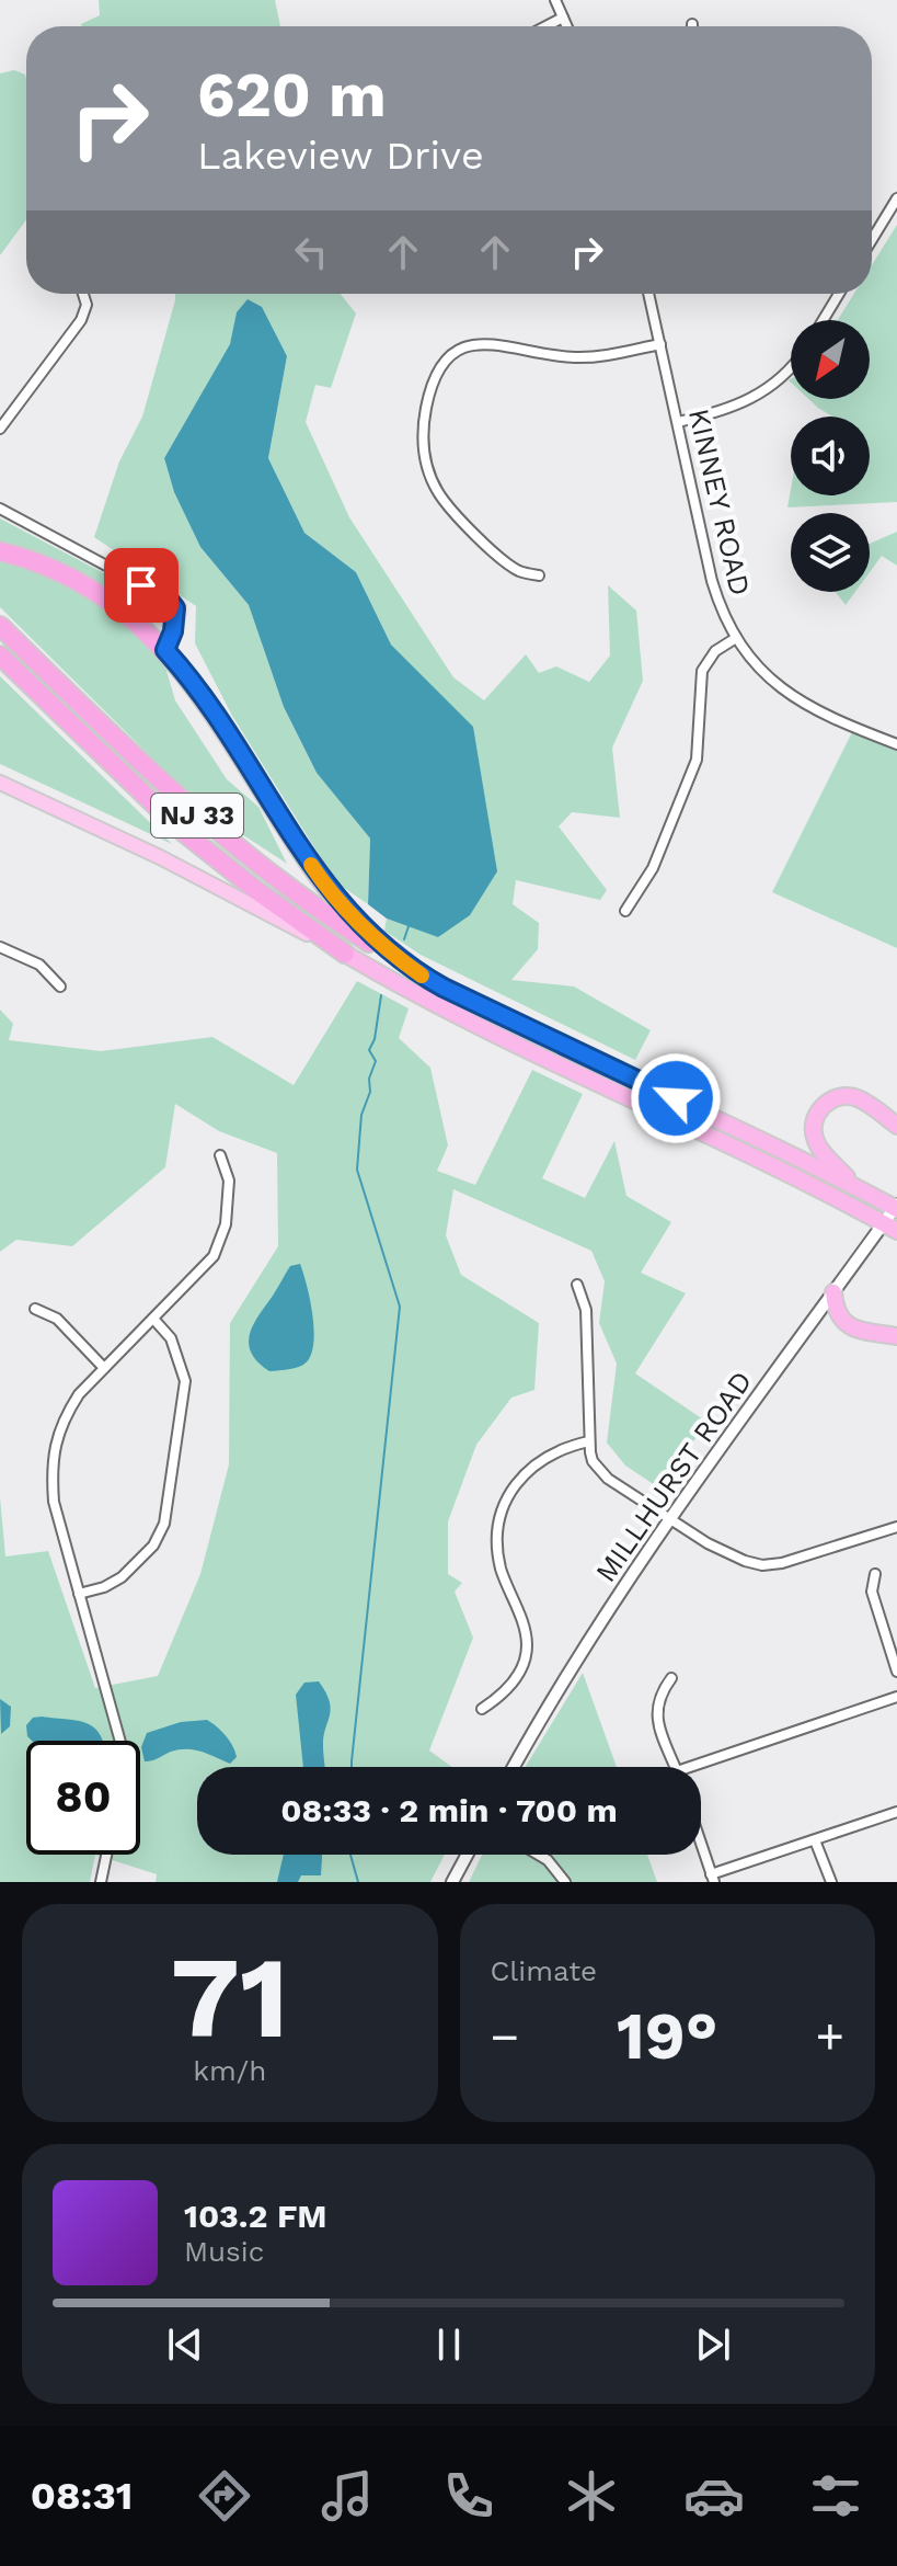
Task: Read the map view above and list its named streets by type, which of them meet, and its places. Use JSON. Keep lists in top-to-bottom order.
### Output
{
  "streets": {
    "highway": ["NJ 33"],
    "street": ["KINNEY ROAD", "MILLHURST ROAD"]
  },
  "crossings": [
    ["NJ 33", "MILLHURST ROAD"]
  ],
  "north": "bottom left",
  "page": {
    "turn": ["620 m", "Lakeview Drive"],
    "limit": "80",
    "trip": "08:33 · 2 min · 700 m",
    "tile": [
      ["71", "km/h"],
      "Climate"
    ],
    "heat": ["−", "19°", "+"],
    "song": ["103.2 FM", "Music"],
    "tabs": "08:31"
  }
}
